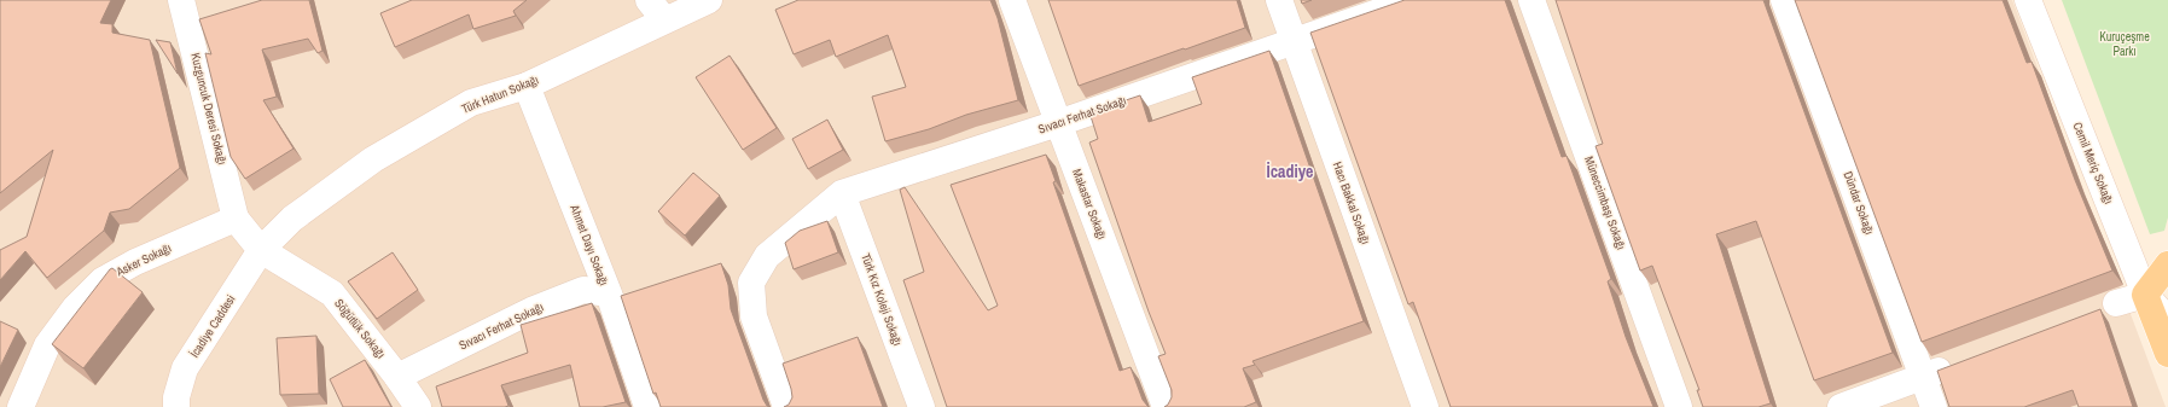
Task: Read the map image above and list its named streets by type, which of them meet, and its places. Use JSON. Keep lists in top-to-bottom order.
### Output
{
  "streets": {
    "street": [
      "Türk Hatun Sokağı",
      "Kuzguncuk Deresi Sokağı",
      "Sıvacı Ferhat Sokağı",
      "Cemil Meriç Sokağı",
      "Hacı Bakkal Sokağı",
      "Müneccimbaşı Sokağı",
      "Dündar Sokağı",
      "Makastar Sokağı",
      "Ahmet Dayı Sokağı",
      "Asker Sokağı",
      "Türk Kız Koleji Sokağı",
      "İcadiye Caddesi",
      "Söğütlük Sokağı"
    ]
  },
  "crossings": [
    ["Türk Hatun Sokağı", "Ahmet Dayı Sokağı"],
    ["Türk Hatun Sokağı", "İcadiye Caddesi"],
    ["Türk Hatun Sokağı", "Söğütlük Sokağı"],
    ["Kuzguncuk Deresi Sokağı", "Asker Sokağı"],
    ["Sıvacı Ferhat Sokağı", "Hacı Bakkal Sokağı"],
    ["Sıvacı Ferhat Sokağı", "Makastar Sokağı"],
    ["Sıvacı Ferhat Sokağı", "Ahmet Dayı Sokağı"],
    ["Sıvacı Ferhat Sokağı", "Türk Kız Koleji Sokağı"],
    ["Sıvacı Ferhat Sokağı", "Söğütlük Sokağı"],
    ["İcadiye Caddesi", "Söğütlük Sokağı"]
  ],
  "districts": ["İcadiye"],
  "parks": ["Kuruçeşme Parkı"]
}
